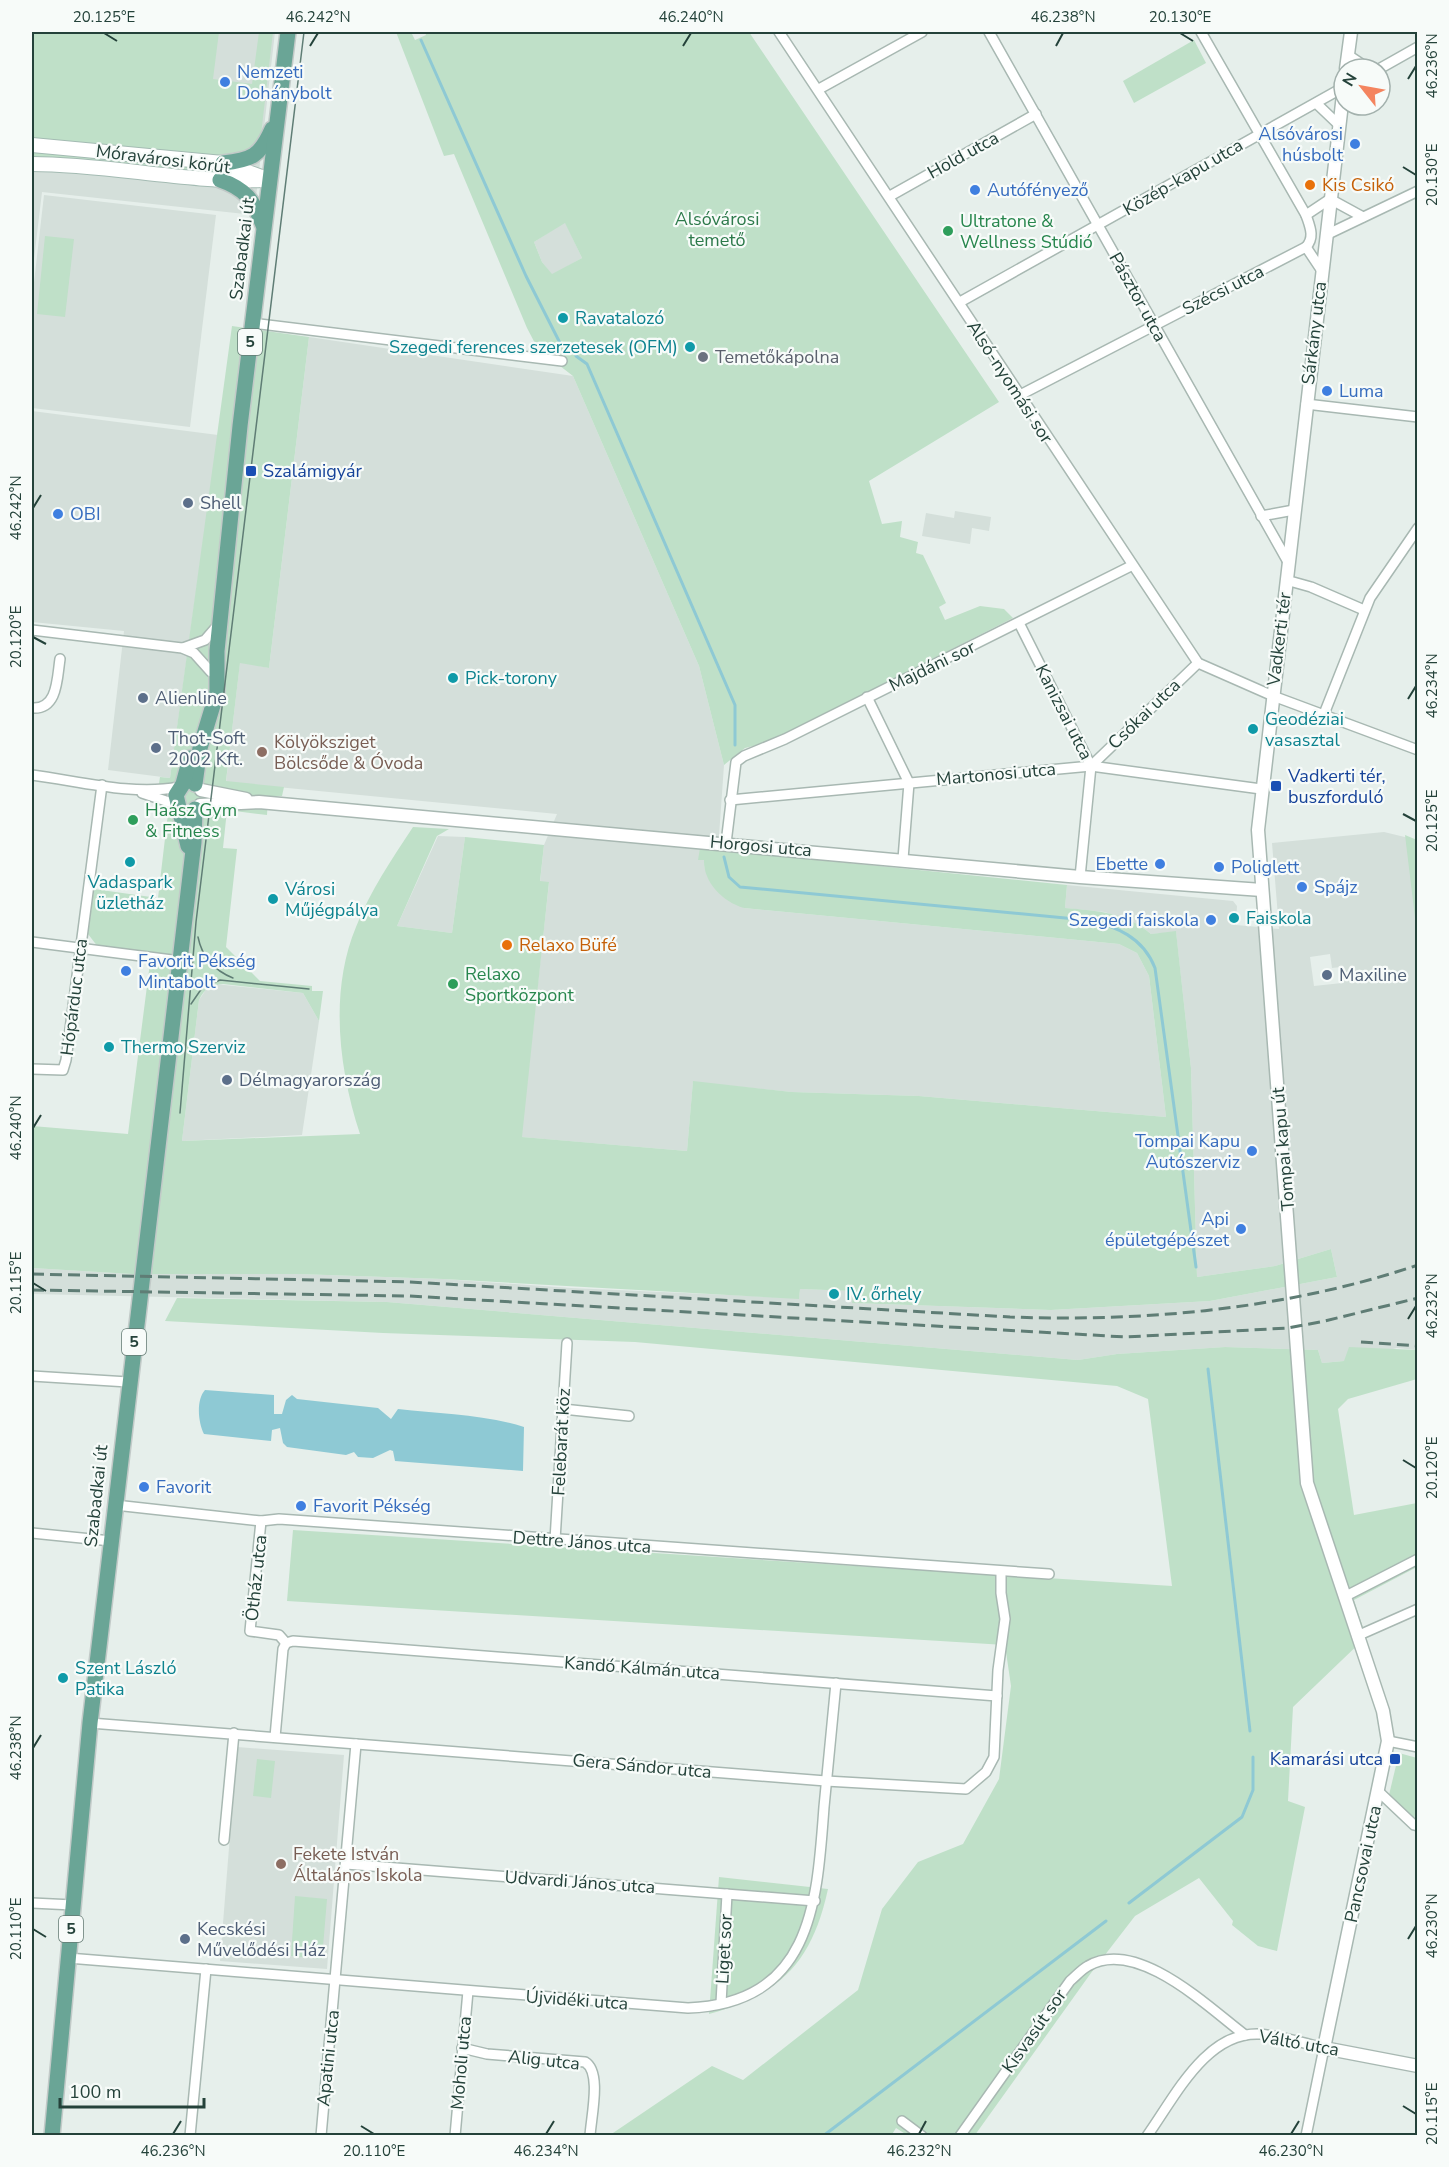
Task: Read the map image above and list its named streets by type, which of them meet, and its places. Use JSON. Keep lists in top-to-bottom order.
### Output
{
  "streets": {
    "main road": ["Móravárosi körút", "Szabadkai út", "5"],
    "street": [
      "Hold utca",
      "Közép-kapu utca",
      "Szécsi utca",
      "Pásztor utca",
      "Sárkány utca",
      "Alsó-nyomási sor",
      "Vadkerti tér",
      "Majdáni sor",
      "Kanizsai utca",
      "Csókai utca",
      "Martonosi utca",
      "Horgosi utca",
      "Hópárduc utca",
      "Tompai kapu út",
      "Felebarát köz",
      "Dettre János utca",
      "Ötház utca",
      "Kandó Kálmán utca",
      "Gera Sándor utca",
      "Pancsovai utca",
      "Udvardi János utca",
      "Liget sor",
      "Újvidéki utca",
      "Kisvasút sor",
      "Váltó utca",
      "Apatini utca",
      "Alig utca",
      "Moholi utca"
    ]
  },
  "crossings": [
    ["Hold utca", "Pásztor utca"],
    ["Hold utca", "Alsó-nyomási sor"],
    ["Móravárosi körút", "Szabadkai út"],
    ["Közép-kapu utca", "Pásztor utca"],
    ["Közép-kapu utca", "Alsó-nyomási sor"],
    ["Szabadkai út", "Horgosi utca"],
    ["Szabadkai út", "Dettre János utca"],
    ["Szabadkai út", "Gera Sándor utca"],
    ["Szabadkai út", "Újvidéki utca"],
    ["Szécsi utca", "Pásztor utca"],
    ["Szécsi utca", "Alsó-nyomási sor"],
    ["Pásztor utca", "Sárkány utca"],
    ["Sárkány utca", "Vadkerti tér"],
    ["Alsó-nyomási sor", "Majdáni sor"],
    ["Alsó-nyomási sor", "Csókai utca"],
    ["Vadkerti tér", "Tompai kapu út"],
    ["Majdáni sor", "Kanizsai utca"],
    ["Majdáni sor", "Martonosi utca"],
    ["Kanizsai utca", "Csókai utca"],
    ["Kanizsai utca", "Martonosi utca"],
    ["Kanizsai utca", "Horgosi utca"],
    ["Csókai utca", "Martonosi utca"],
    ["Martonosi utca", "Tompai kapu út"],
    ["Horgosi utca", "Tompai kapu út"],
    ["Tompai kapu út", "Pancsovai utca"],
    ["Felebarát köz", "Dettre János utca"],
    ["Dettre János utca", "Ötház utca"],
    ["Dettre János utca", "Gera Sándor utca"],
    ["Ötház utca", "Kandó Kálmán utca"],
    ["Kandó Kálmán utca", "Gera Sándor utca"],
    ["Kandó Kálmán utca", "Újvidéki utca"],
    ["Gera Sándor utca", "Újvidéki utca"],
    ["Gera Sándor utca", "Apatini utca"],
    ["Pancsovai utca", "Váltó utca"],
    ["Udvardi János utca", "Liget sor"],
    ["Udvardi János utca", "Újvidéki utca"],
    ["Udvardi János utca", "Apatini utca"],
    ["Liget sor", "Újvidéki utca"],
    ["Újvidéki utca", "Apatini utca"],
    ["Újvidéki utca", "Moholi utca"],
    ["Kisvasút sor", "Váltó utca"],
    ["Alig utca", "Moholi utca"]
  ],
  "parks": ["Alsóvárosi temető"],
  "places": {
    "other": [
      "Nemzeti Dohánybolt",
      "Alsóvárosi húsbolt",
      "Kis Csikó",
      "Autófényező",
      "Ultratone & Wellness Stúdió",
      "Ravatalozó",
      "Szegedi ferences szerzetesek (OFM)",
      "Temetőkápolna",
      "Luma",
      "Shell",
      "OBI",
      "Pick-torony",
      "Alienline",
      "Geodéziai vasasztal",
      "Thot-Soft 2002 Kft.",
      "Kölyöksziget Bölcsőde & Óvoda",
      "Haász Gym & Fitness",
      "Vadaspark üzletház",
      "Ebette",
      "Poliglett",
      "Spájz",
      "Városi Műjégpálya",
      "Faiskola",
      "Szegedi faiskola",
      "Relaxo Büfé",
      "Favorit Pékség Mintabolt",
      "Maxiline",
      "Relaxo Sportközpont",
      "Thermo Szerviz",
      "Délmagyarország",
      "Tompai Kapu Autószerviz",
      "Api épületgépészet",
      "IV. őrhely",
      "Favorit",
      "Favorit Pékség",
      "Szent László Patika",
      "Fekete István Általános Iskola",
      "Kecskési Művelődési Ház"
    ],
    "transit": ["Szalámigyár", "Vadkerti tér, buszforduló", "Kamarási utca"]
  },
  "scale_bar": "100 m",
  "north": "top left",
  "coordinates": [
    "20.125°E",
    "46.242°N",
    "46.240°N",
    "46.238°N",
    "20.130°E",
    "46.236°N",
    "20.120°E",
    "46.234°N",
    "20.115°E",
    "46.232°N",
    "46.230°N",
    "20.110°E"
  ]
}
